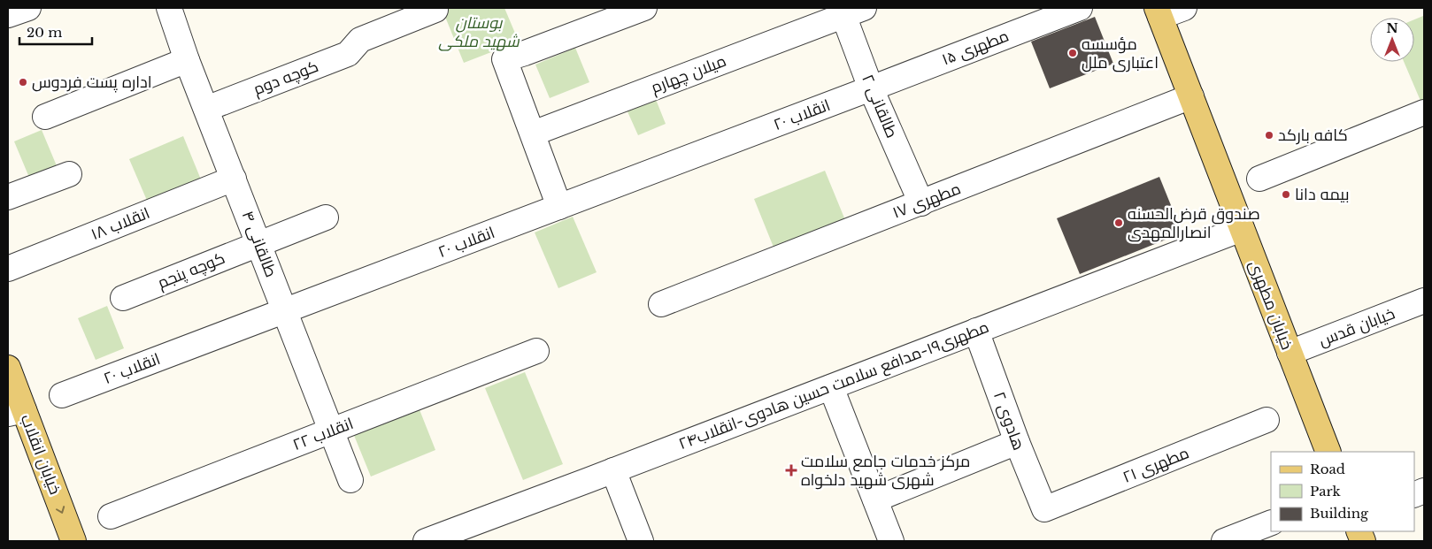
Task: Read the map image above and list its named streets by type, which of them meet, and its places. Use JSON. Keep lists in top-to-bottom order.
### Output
{
  "streets": {
    "main road": ["خیابان مطهری", "خیابان انقلاب"],
    "street": [
      "مطهری ۱۵",
      "میلان چهارم",
      "کوچه دوم",
      "طالقانی ۲",
      "انقلاب ۲۰",
      "مطهری ۱۷",
      "انقلاب ۱۸",
      "طالقانی ۴",
      "کوچه پنجم",
      "خیابان قدس",
      "مطهری۱۹-مدافع سلامت حسین هادوی-انقلاب۲۴",
      "هادوی ۲",
      "انقلاب ۲۲",
      "مطهری ۲۱"
    ]
  },
  "crossings": [
    ["مطهری ۱۵", "طالقانی ۲"],
    ["مطهری ۱۵", "انقلاب ۲۰"],
    ["میلان چهارم", "طالقانی ۲"],
    ["کوچه دوم", "طالقانی ۴"],
    ["طالقانی ۲", "انقلاب ۲۰"],
    ["طالقانی ۲", "مطهری ۱۷"],
    ["انقلاب ۲۰", "طالقانی ۴"],
    ["مطهری ۱۷", "خیابان مطهری"],
    ["انقلاب ۱۸", "طالقانی ۴"],
    ["طالقانی ۴", "کوچه پنجم"],
    ["طالقانی ۴", "انقلاب ۲۲"],
    ["خیابان مطهری", "خیابان قدس"],
    ["خیابان مطهری", "مطهری۱۹-مدافع سلامت حسین هادوی-انقلاب۲۴"],
    ["مطهری۱۹-مدافع سلامت حسین هادوی-انقلاب۲۴", "هادوی ۲"],
    ["هادوی ۲", "مطهری ۲۱"]
  ],
  "one_way": ["خیابان انقلاب"],
  "parks": ["بوستان شهید ملکی"],
  "places": {
    "other": [
      "مؤسسه اعتباری ملل",
      "اداره پست فردوس",
      "کافه بارکد",
      "بیمه دانا",
      "صندوق قرض‌الحسنه انصارالمهدی"
    ],
    "health": ["مرکز خدمات جامع سلامت شهری شهید دلخواه"]
  },
  "legend": ["Road", "Park", "Building"],
  "scale_bar": "20 m",
  "north": "top"
}
